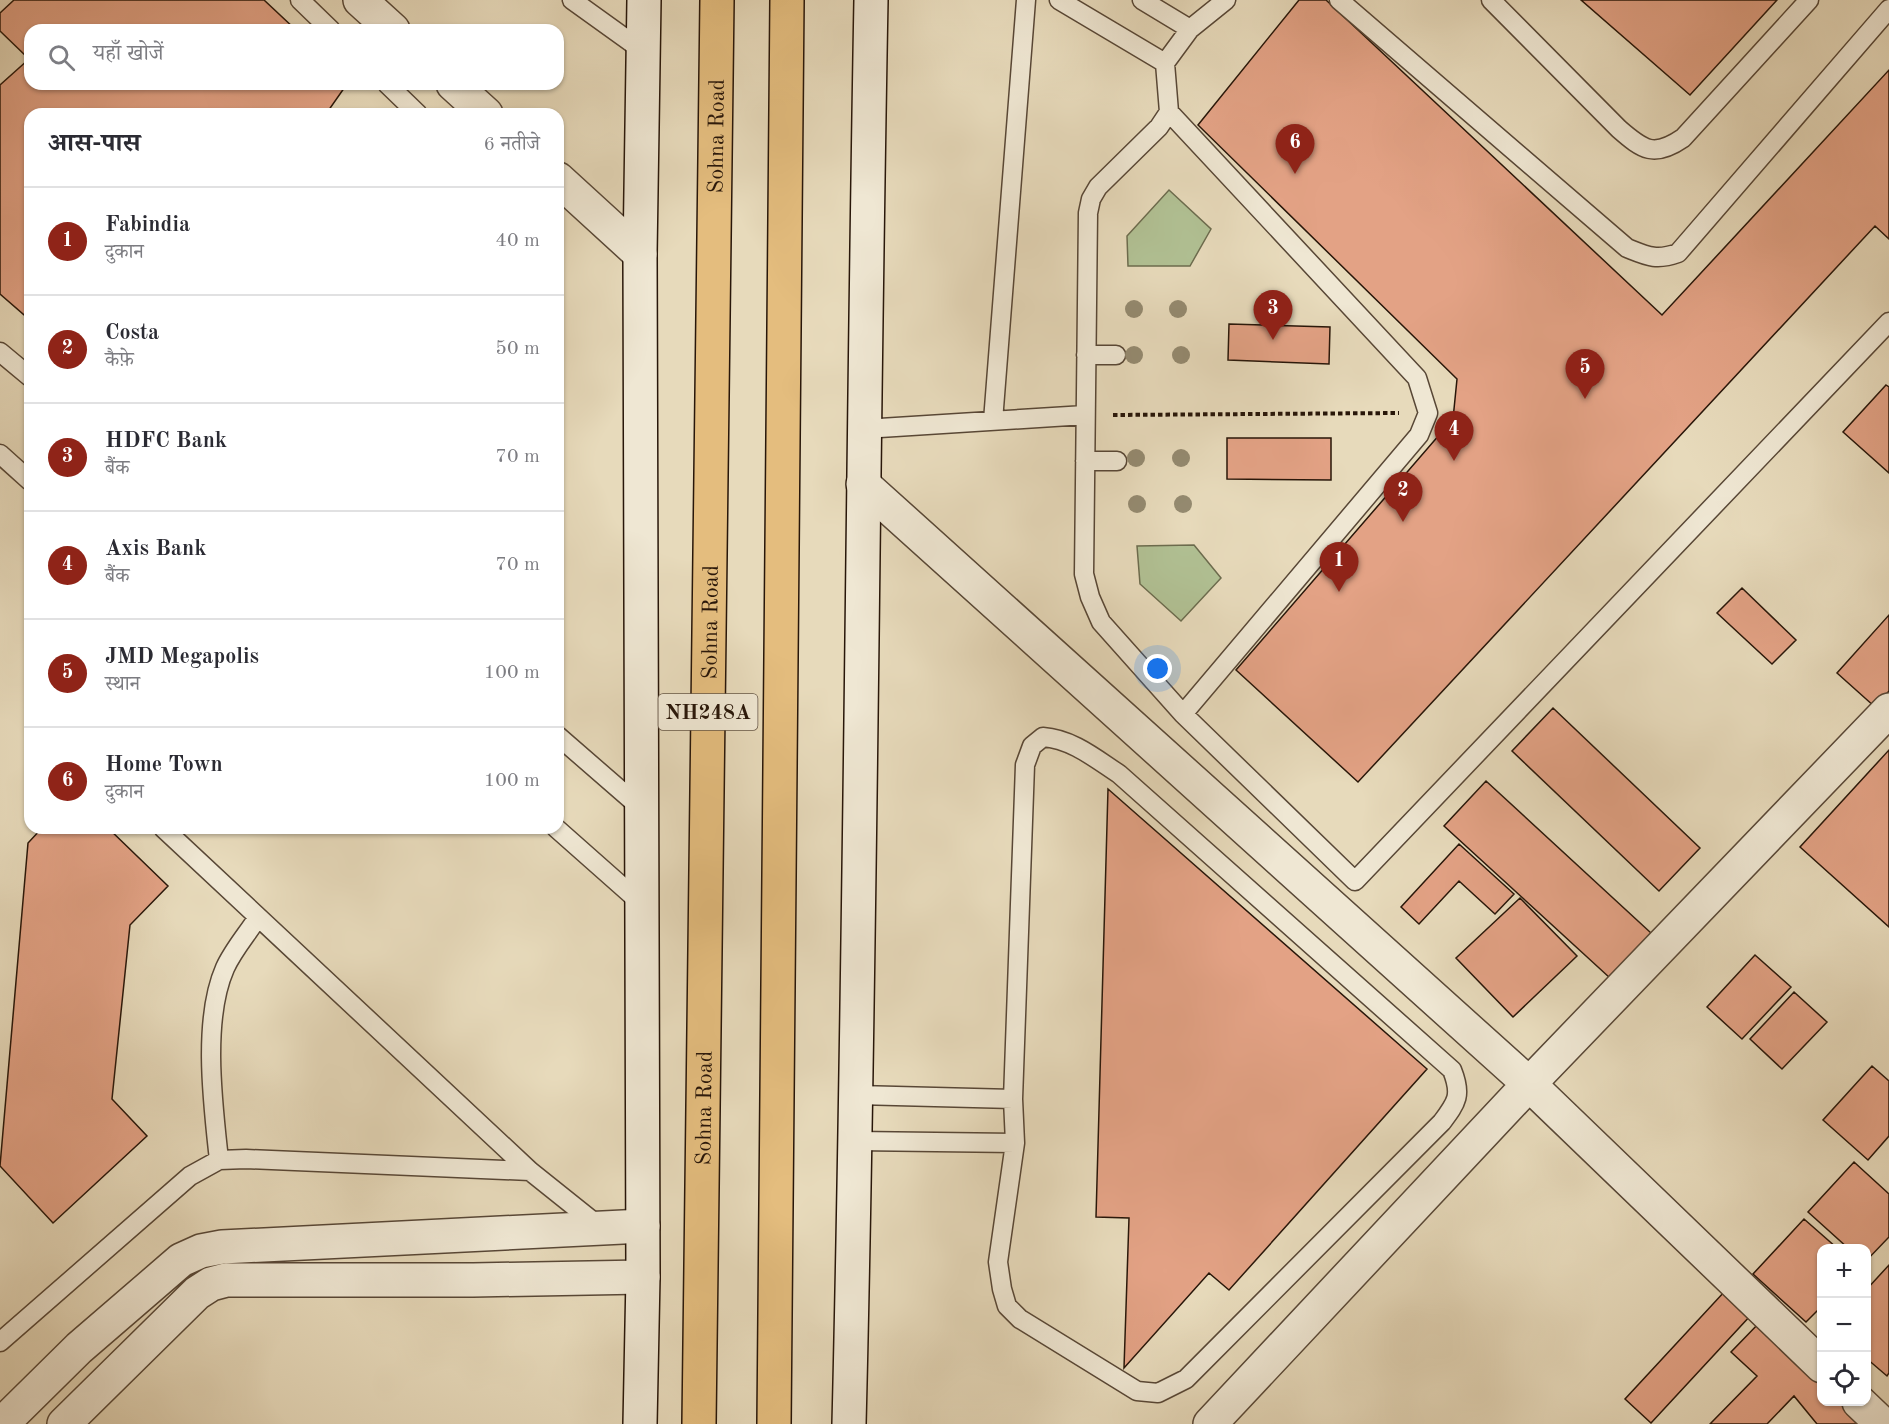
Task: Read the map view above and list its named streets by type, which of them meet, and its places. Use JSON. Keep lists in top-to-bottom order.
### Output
{
  "streets": {
    "highway": ["Sohna Road", "NH248A"]
  },
  "page": {
    "search": "यहाँ खोजें",
    "heading": ["आस-पास", "6 नतीजे"],
    "pins": [
      "6",
      "3",
      "5",
      "4",
      "2",
      "1"
    ],
    "list": [
      {
        "mark": "1",
        "name": "Fabindia",
        "note": "दुकान",
        "value": "40 m"
      },
      {
        "mark": "2",
        "name": "Costa",
        "note": "कैफ़े",
        "value": "50 m"
      },
      {
        "mark": "3",
        "name": "HDFC Bank",
        "note": "बैंक",
        "value": "70 m"
      },
      {
        "mark": "4",
        "name": "Axis Bank",
        "note": "बैंक",
        "value": "70 m"
      },
      {
        "mark": "5",
        "name": "JMD Megapolis",
        "note": "स्थान",
        "value": "100 m"
      },
      {
        "mark": "6",
        "name": "Home Town",
        "note": "दुकान",
        "value": "100 m"
      }
    ],
    "map_buttons": ["+", "−"]
  }
}
